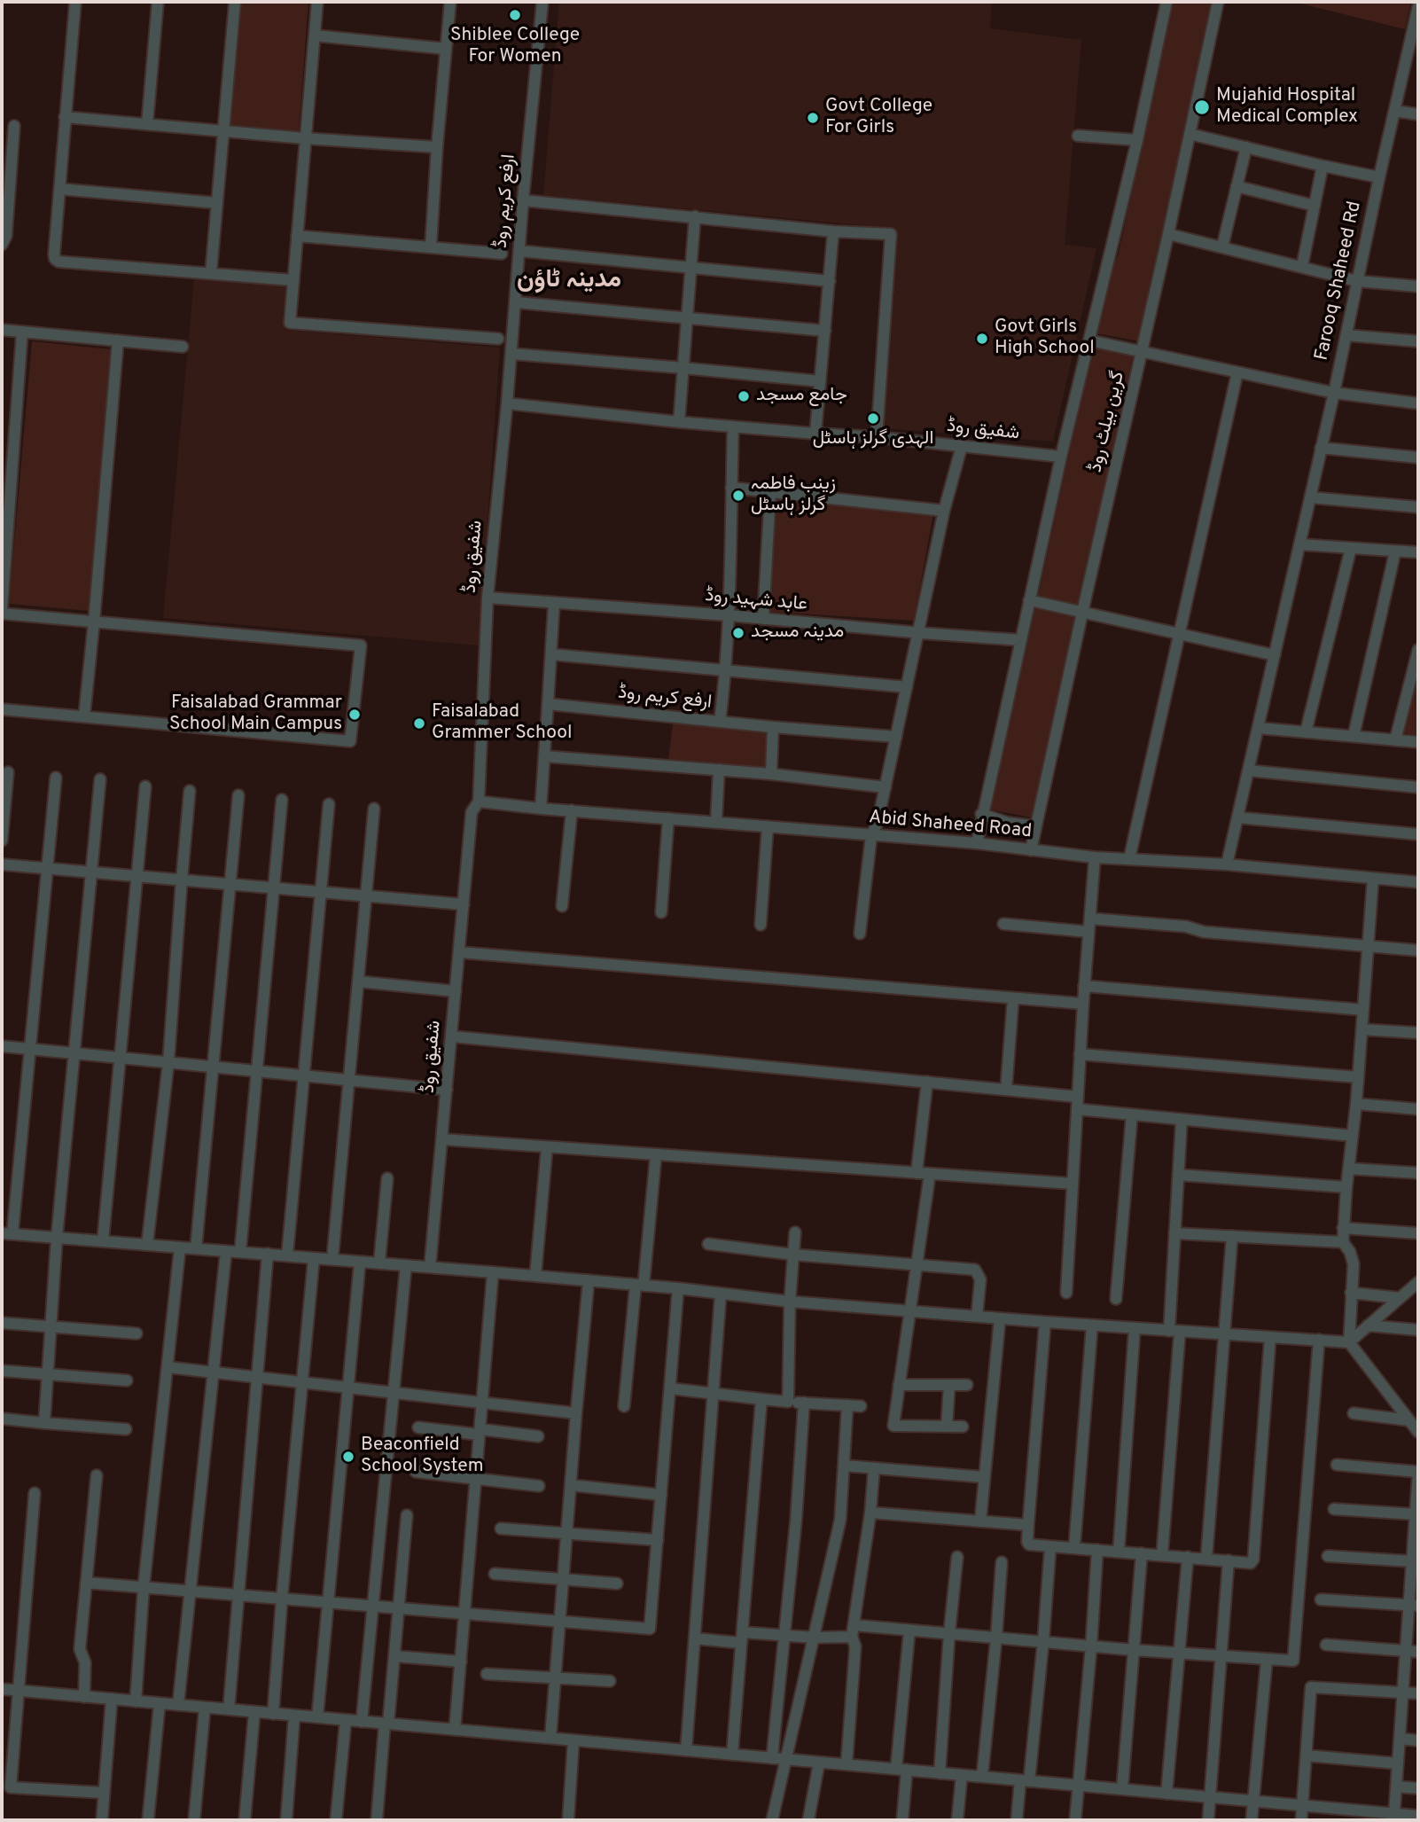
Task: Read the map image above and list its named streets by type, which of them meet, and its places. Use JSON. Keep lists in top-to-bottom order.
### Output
{
  "streets": {
    "street": [
      "ارفع کریم روڈ",
      "Farooq Shaheed Rd",
      "گرین بیلٹ روڈ",
      "شفیق روڈ",
      "عابد شہید روڈ",
      "Abid Shaheed Road"
    ]
  },
  "crossings": [
    ["ارفع کریم روڈ", "شفیق روڈ"],
    ["ارفع کریم روڈ", "عابد شہید روڈ"],
    ["Farooq Shaheed Rd", "Abid Shaheed Road"],
    ["گرین بیلٹ روڈ", "شفیق روڈ"],
    ["گرین بیلٹ روڈ", "عابد شہید روڈ"],
    ["گرین بیلٹ روڈ", "Abid Shaheed Road"],
    ["شفیق روڈ", "عابد شہید روڈ"],
    ["شفیق روڈ", "Abid Shaheed Road"]
  ],
  "districts": ["مدینہ ٹاؤن"],
  "places": [
    "Shiblee College For Women",
    "Mujahid Hospital Medical Complex",
    "Govt College For Girls",
    "Govt Girls High School",
    "جامع مسجد",
    "الہدی گرلز ہاسٹل",
    "زینب فاطمہ گرلز ہاسٹل",
    "مدینہ مسجد",
    "Faisalabad Grammar School Main Campus",
    "Faisalabad Grammer School",
    "Beaconfield School System"
  ]
}
